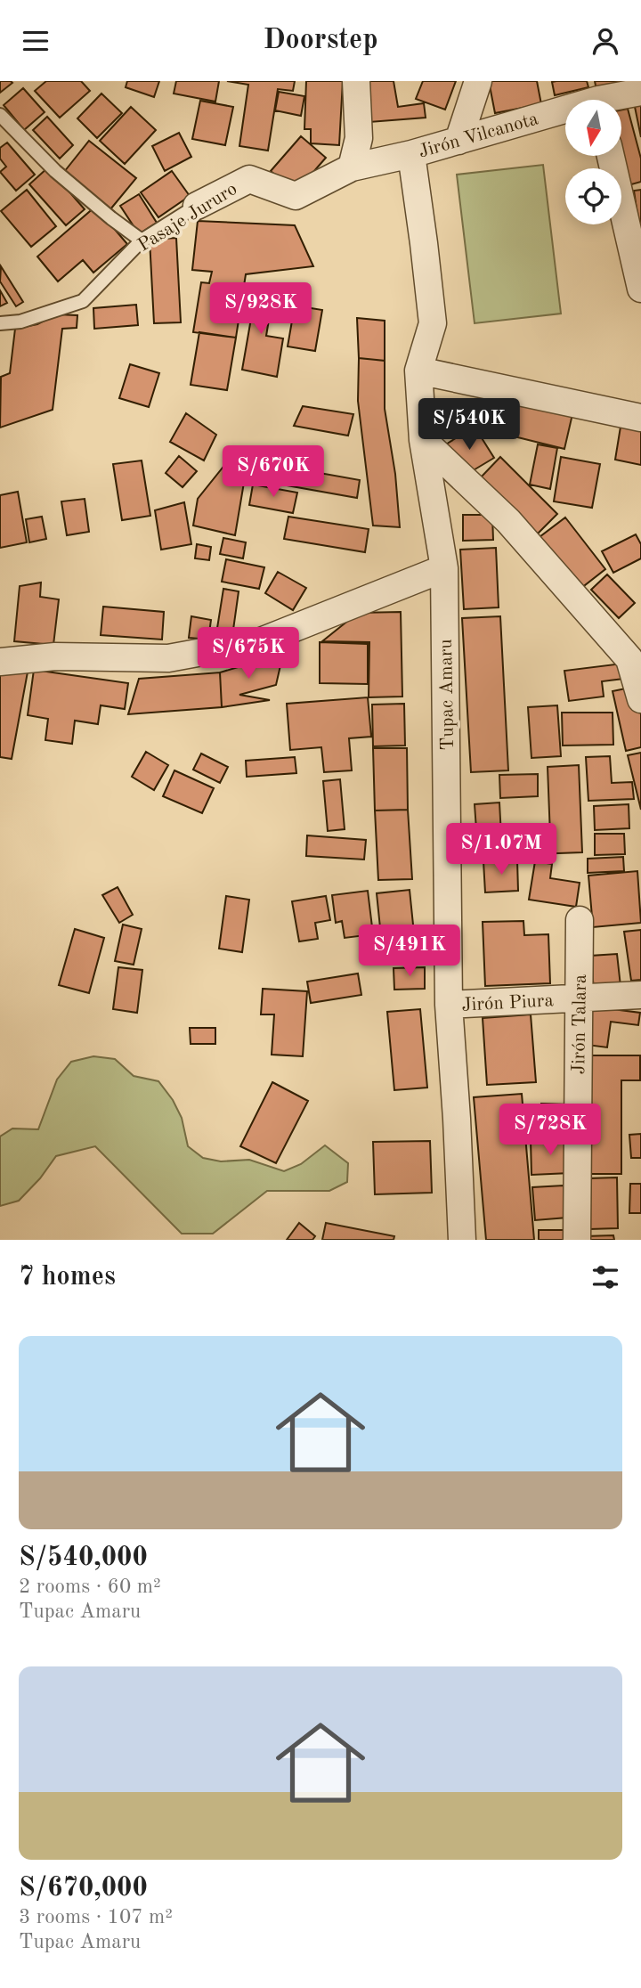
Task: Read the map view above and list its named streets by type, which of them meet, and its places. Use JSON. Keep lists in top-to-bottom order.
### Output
{
  "streets": {
    "street": [
      "Jirón Vilcanota",
      "Pasaje Jururo",
      "Tupac Amaru",
      "Jirón Piura",
      "Jirón Talara"
    ]
  },
  "crossings": [
    ["Jirón Vilcanota", "Pasaje Jururo"],
    ["Jirón Vilcanota", "Tupac Amaru"],
    ["Tupac Amaru", "Jirón Piura"],
    ["Jirón Piura", "Jirón Talara"]
  ],
  "north": "bottom",
  "page": {
    "header": "Doorstep",
    "price": [
      "S/928K",
      "S/540K",
      "S/670K",
      "S/675K",
      "S/1.07M",
      "S/491K",
      "S/728K"
    ],
    "heading": "7 homes",
    "list": [
      {
        "name": "S/540,000",
        "note": "2 rooms · 60 m² · Tupac Amaru"
      },
      {
        "name": "S/670,000",
        "note": "3 rooms · 107 m² · Tupac Amaru"
      }
    ]
  }
}
